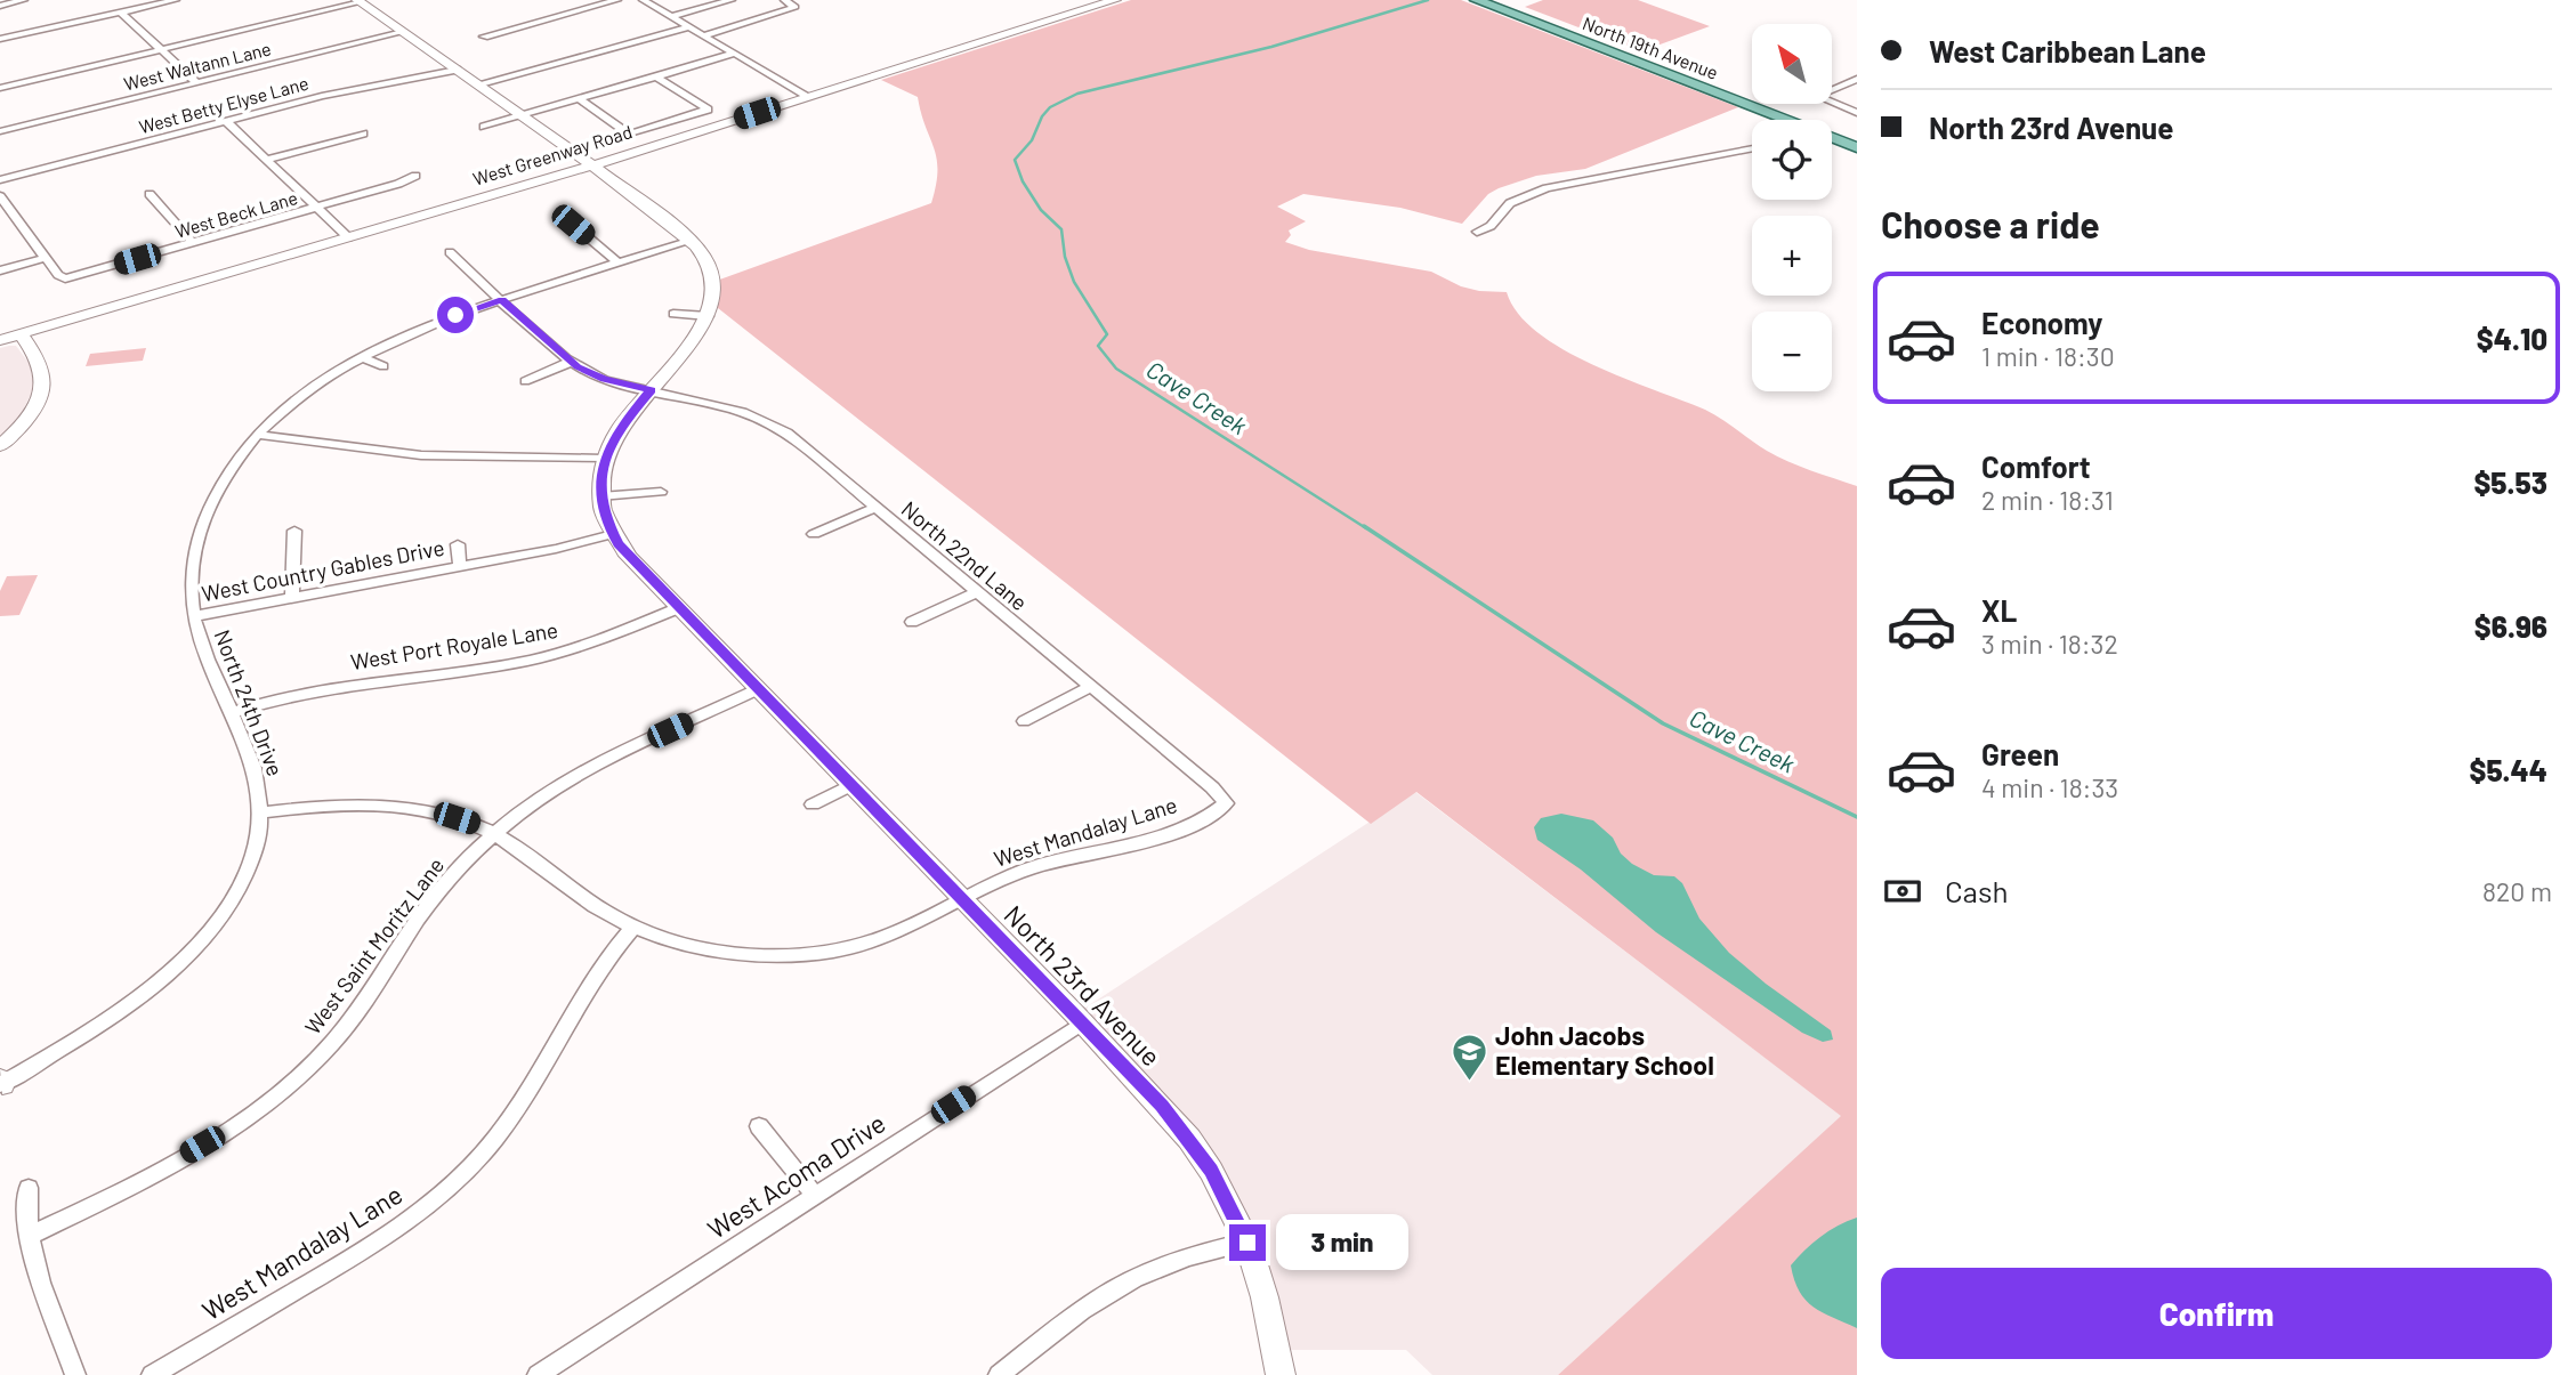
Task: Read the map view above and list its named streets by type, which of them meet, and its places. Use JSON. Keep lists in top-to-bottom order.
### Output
{
  "streets": {
    "main road": ["North 19th Avenue"],
    "street": [
      "West Waltann Lane",
      "West Betty Elyse Lane",
      "West Greenway Road",
      "West Beck Lane",
      "North 22nd Lane",
      "West Country Gables Drive",
      "West Port Royale Lane",
      "North 24th Drive",
      "West Mandalay Lane",
      "West Saint Moritz Lane",
      "North 23rd Avenue",
      "West Acoma Drive"
    ]
  },
  "crossings": [
    ["West Waltann Lane", "North 23rd Avenue"],
    ["West Betty Elyse Lane", "North 23rd Avenue"],
    ["West Greenway Road", "North 23rd Avenue"],
    ["North 22nd Lane", "North 24th Drive"],
    ["North 22nd Lane", "West Mandalay Lane"],
    ["North 22nd Lane", "North 23rd Avenue"],
    ["West Country Gables Drive", "North 24th Drive"],
    ["West Country Gables Drive", "North 23rd Avenue"],
    ["West Port Royale Lane", "North 24th Drive"],
    ["West Port Royale Lane", "North 23rd Avenue"],
    ["North 24th Drive", "West Mandalay Lane"],
    ["North 24th Drive", "West Saint Moritz Lane"],
    ["North 24th Drive", "North 23rd Avenue"],
    ["West Mandalay Lane", "West Saint Moritz Lane"],
    ["West Mandalay Lane", "North 23rd Avenue"],
    ["West Saint Moritz Lane", "North 23rd Avenue"],
    ["North 23rd Avenue", "West Acoma Drive"]
  ],
  "water": ["Cave Creek"],
  "places": {
    "school or university": ["John Jacobs Elementary School"]
  },
  "north": "top left",
  "page": {
    "banner": ["West Caribbean Lane", "North 23rd Avenue"],
    "map_buttons": ["+", "−"],
    "heading": "Choose a ride",
    "list": [
      {
        "name": "Economy",
        "note": "1 min · 18:30",
        "value": "$4.10"
      },
      {
        "name": "Comfort",
        "note": "2 min · 18:31",
        "value": "$5.53"
      },
      {
        "name": "XL",
        "note": "3 min · 18:32",
        "value": "$6.96"
      },
      {
        "name": "Green",
        "note": "4 min · 18:33",
        "value": "$5.44"
      }
    ],
    "pay": ["Cash", "820 m"],
    "bubble": "3 min",
    "buttons": "Confirm"
  }
}
